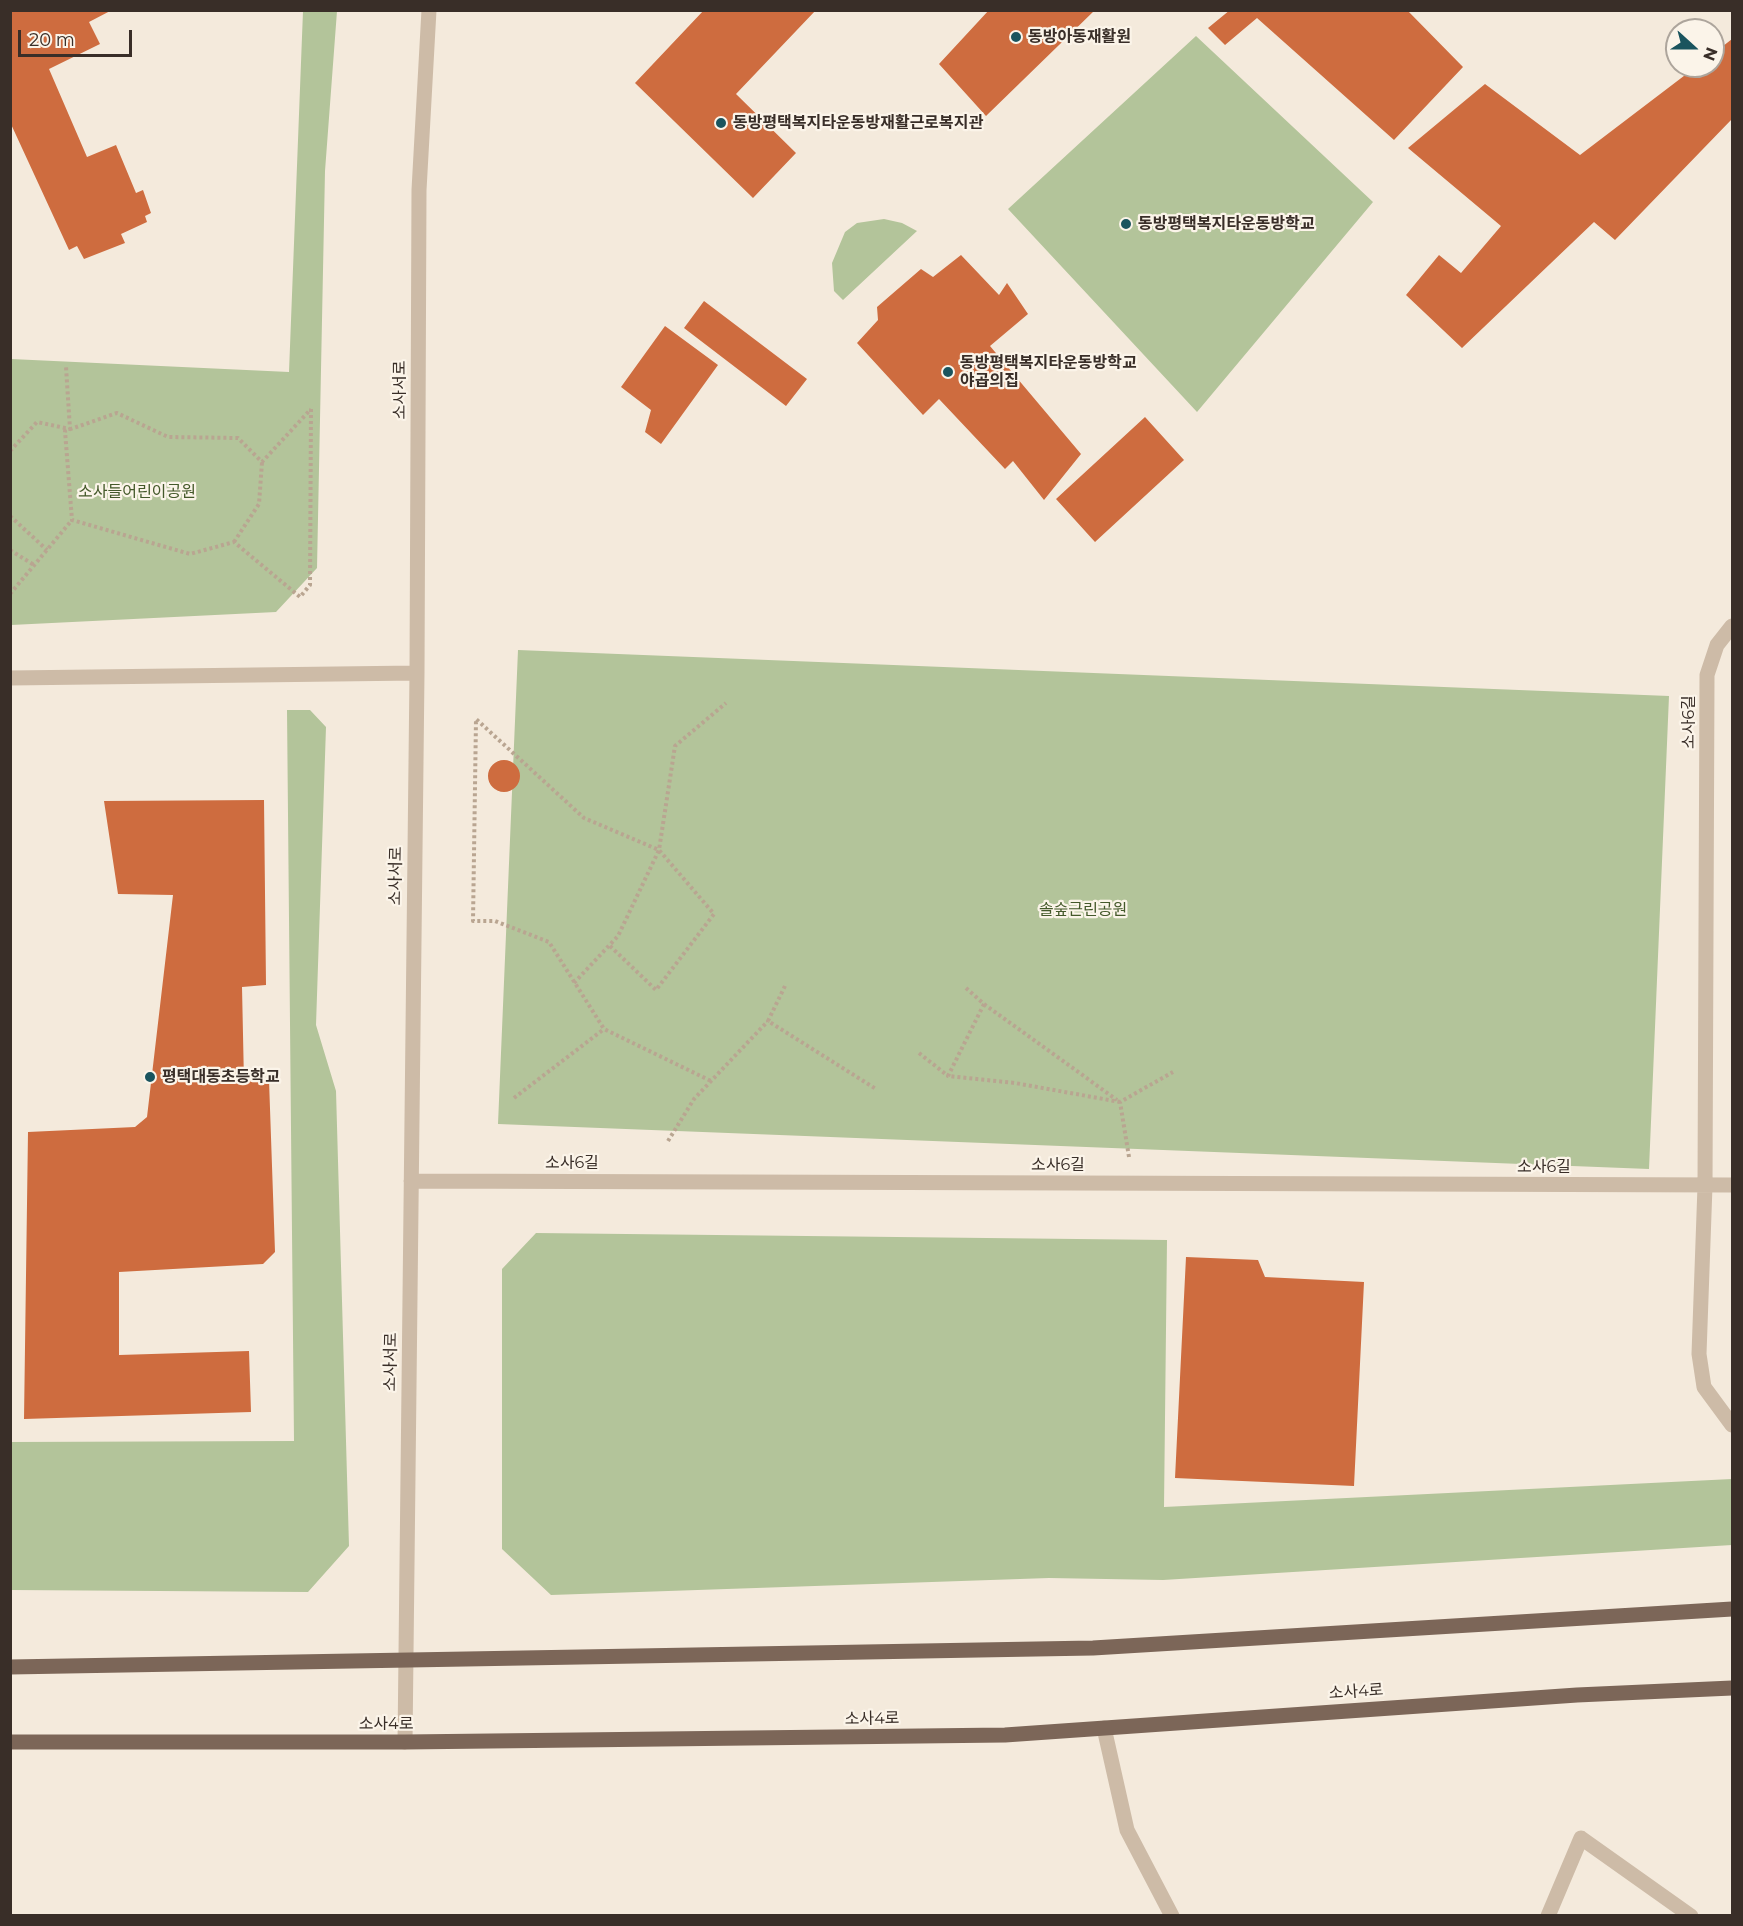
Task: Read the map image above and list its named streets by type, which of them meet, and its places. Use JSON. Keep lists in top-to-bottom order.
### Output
{
  "streets": {
    "main road": ["소사4로"],
    "street": ["소사서로", "소사6길"]
  },
  "crossings": [
    ["소사서로", "소사6길"],
    ["소사서로", "소사4로"]
  ],
  "parks": ["소사들어린이공원", "솔숲근린공원"],
  "places": [
    "동방아동재활원",
    "동방평택복지타운동방재활근로복지관",
    "동방평택복지타운동방학교",
    "동방평택복지타운동방학교 야곱의집",
    "평택대동초등학교"
  ],
  "scale_bar": "20 m",
  "north": "right"
}
